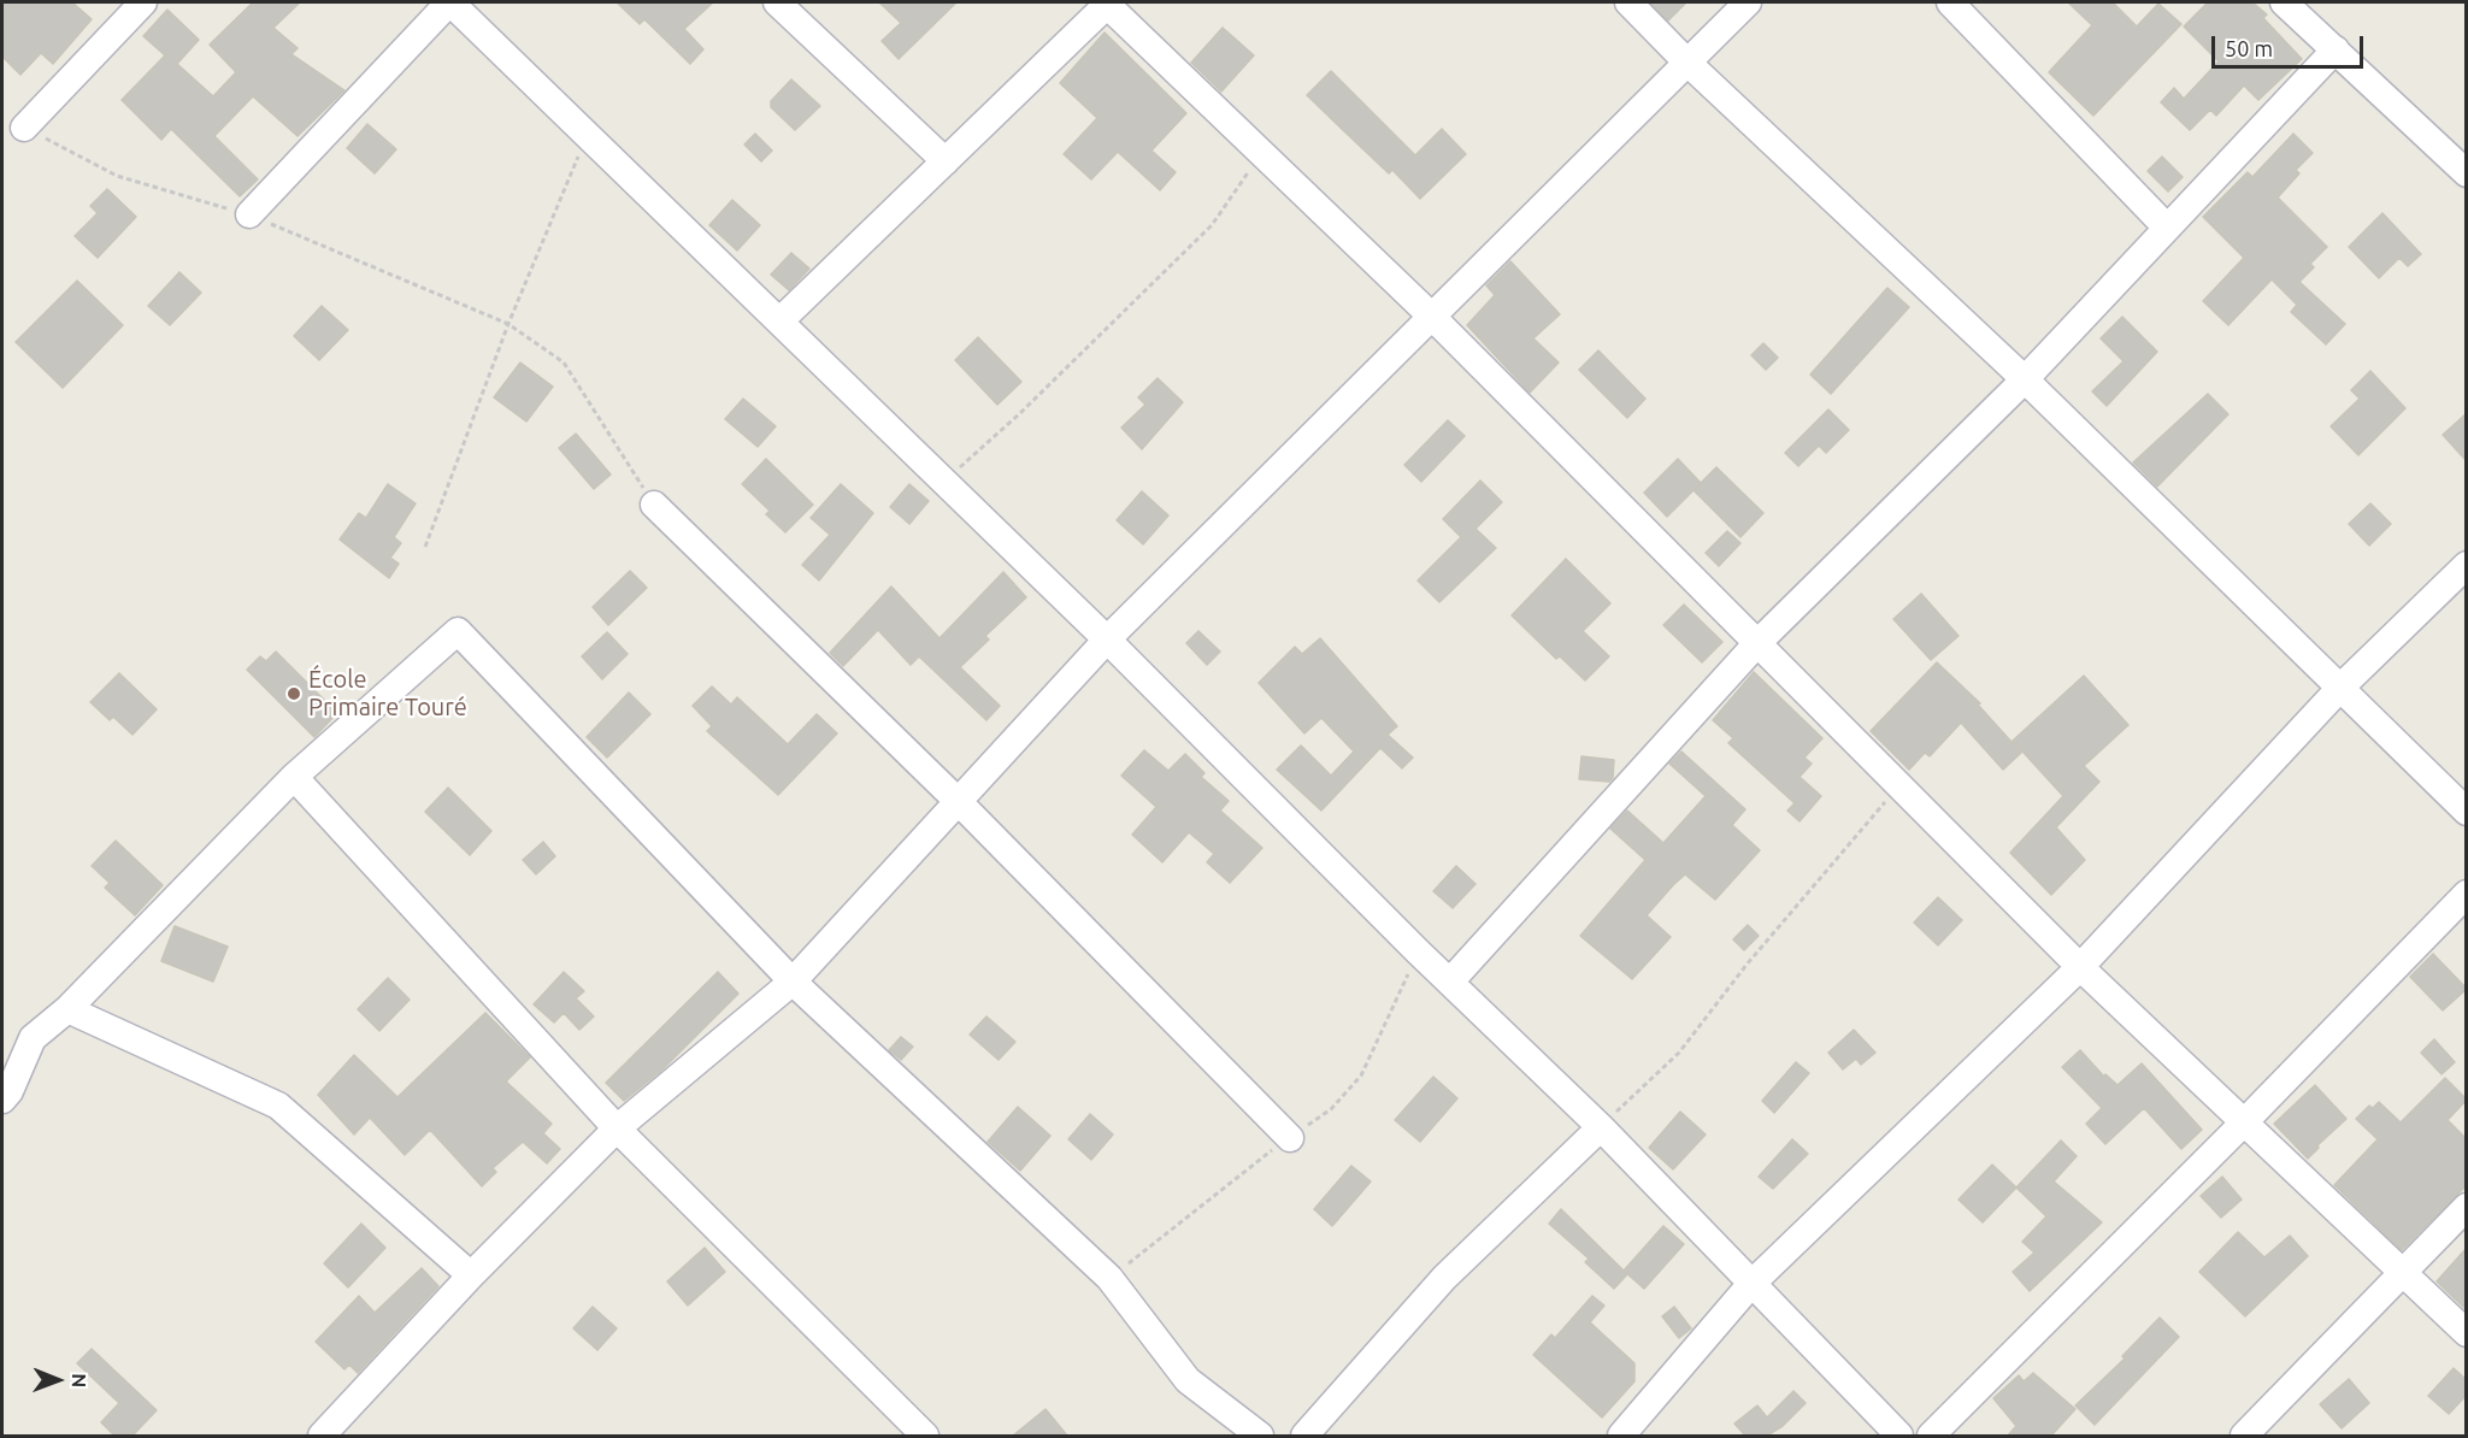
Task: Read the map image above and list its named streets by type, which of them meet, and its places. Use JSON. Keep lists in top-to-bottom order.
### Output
{
  "places": ["École Primaire Touré"],
  "scale_bar": "50 m",
  "north": "right"
}
